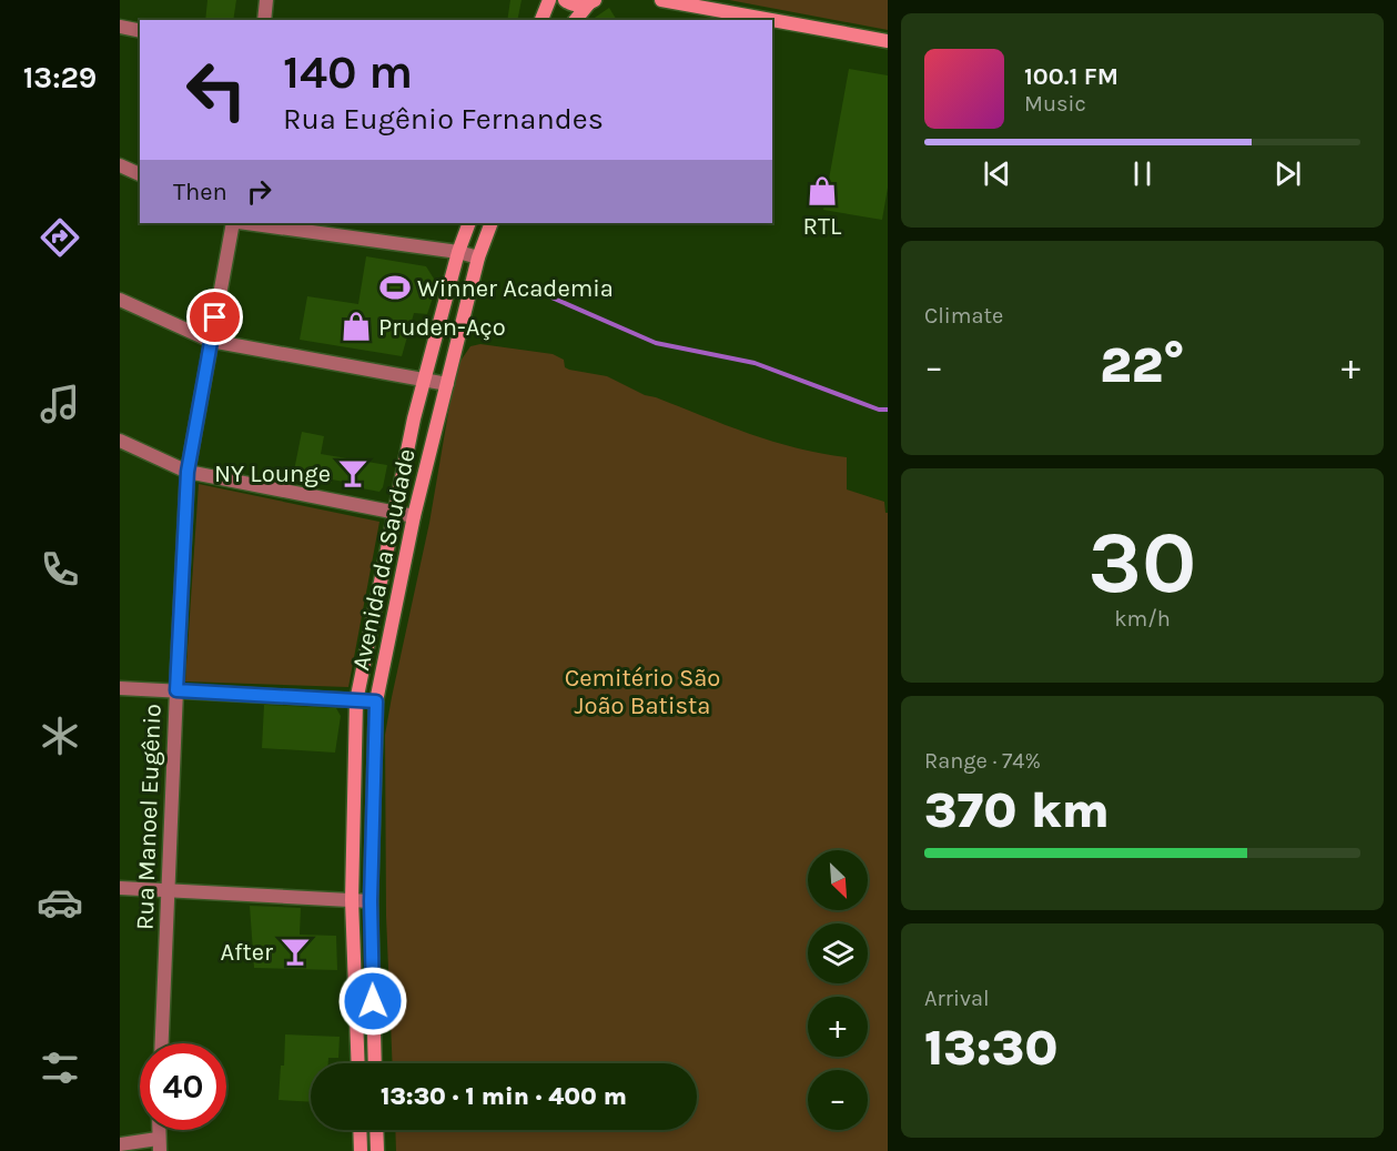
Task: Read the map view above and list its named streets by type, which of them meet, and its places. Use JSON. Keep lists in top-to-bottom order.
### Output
{
  "streets": {
    "street": ["Avenida da Saudade", "Rua Manoel Eugênio"]
  },
  "parks": ["Cemitério São João Batista"],
  "places": {
    "shop": ["RTL", "Pruden-Aço"],
    "sports": ["Winner Academia"],
    "bar": ["NY Lounge", "After"]
  },
  "north": "bottom right",
  "page": {
    "tabs": "13:29",
    "turn": ["140 m", "Rua Eugênio Fernandes"],
    "song": ["100.1 FM", "Music"],
    "then": "Then",
    "tile": [
      "Climate",
      ["30", "km/h"],
      ["Range · 74%", "370 km"],
      ["Arrival", "13:30"]
    ],
    "heat": ["−", "22°", "+"],
    "map_buttons": ["+", "−"],
    "limit": "40",
    "trip": "13:30 · 1 min · 400 m"
  }
}
